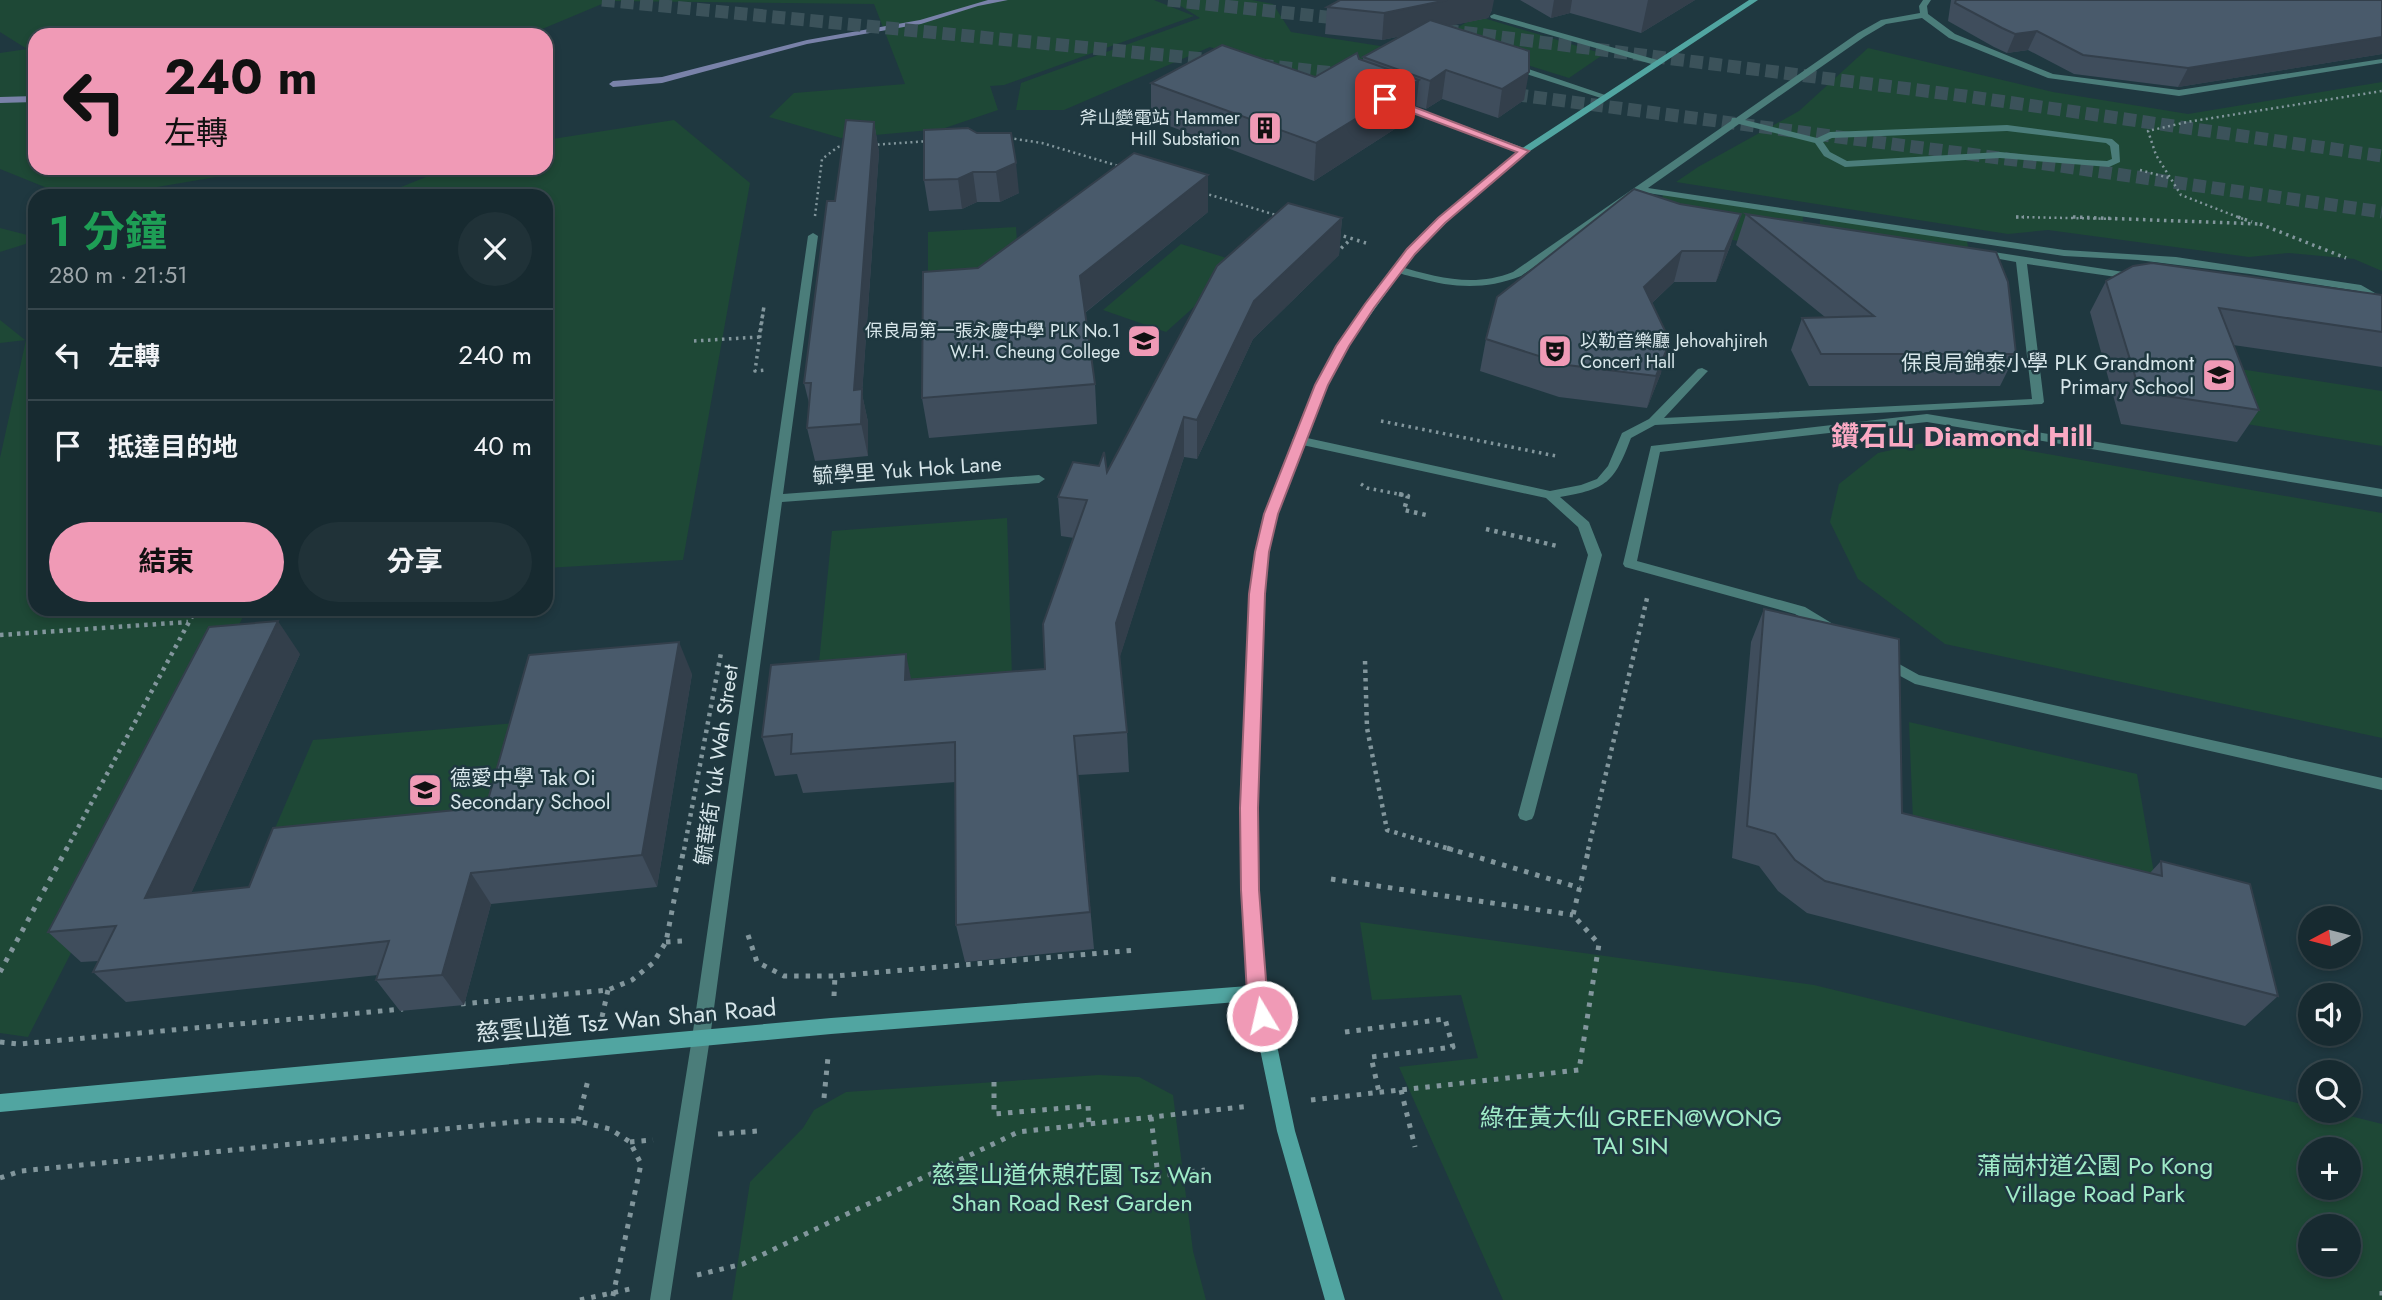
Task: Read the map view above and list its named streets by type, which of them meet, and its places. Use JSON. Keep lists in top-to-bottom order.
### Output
{
  "streets": {
    "main road": ["慈雲山道 Tsz Wan Shan Road"],
    "street": ["毓學里 Yuk Hok Lane", "毓華街 Yuk Wah Street"]
  },
  "crossings": [
    ["毓學里 Yuk Hok Lane", "毓華街 Yuk Wah Street"],
    ["毓華街 Yuk Wah Street", "慈雲山道 Tsz Wan Shan Road"]
  ],
  "districts": ["鑽石山 Diamond Hill"],
  "parks": ["綠在⿈⼤仙 GREEN@WONG TAI SIN", "蒲崗村道公園 Po Kong Village Road Park", "慈雲山道休憩花園 Tsz Wan Shan Road Rest Garden"],
  "places": {
    "building": ["斧山變電站 Hammer Hill Substation"],
    "school or university": ["保良局第一張永慶中學 PLK No.1 W.H. Cheung College", "保良局錦泰小學 PLK Grandmont Primary School", "德愛中學 Tak Oi Secondary School"],
    "theatre": ["以勒音樂廳 Jehovahjireh Concert Hall"]
  },
  "north": "left",
  "page": {
    "turn": ["240 m", "左轉"],
    "heading": ["1 分鐘", "280 m · 21:51"],
    "list": [
      {
        "name": "左轉",
        "value": "240 m"
      },
      {
        "name": "抵達目的地",
        "value": "40 m"
      }
    ],
    "buttons": ["結束", "分享"],
    "map_buttons": ["+", "−"]
  }
}
